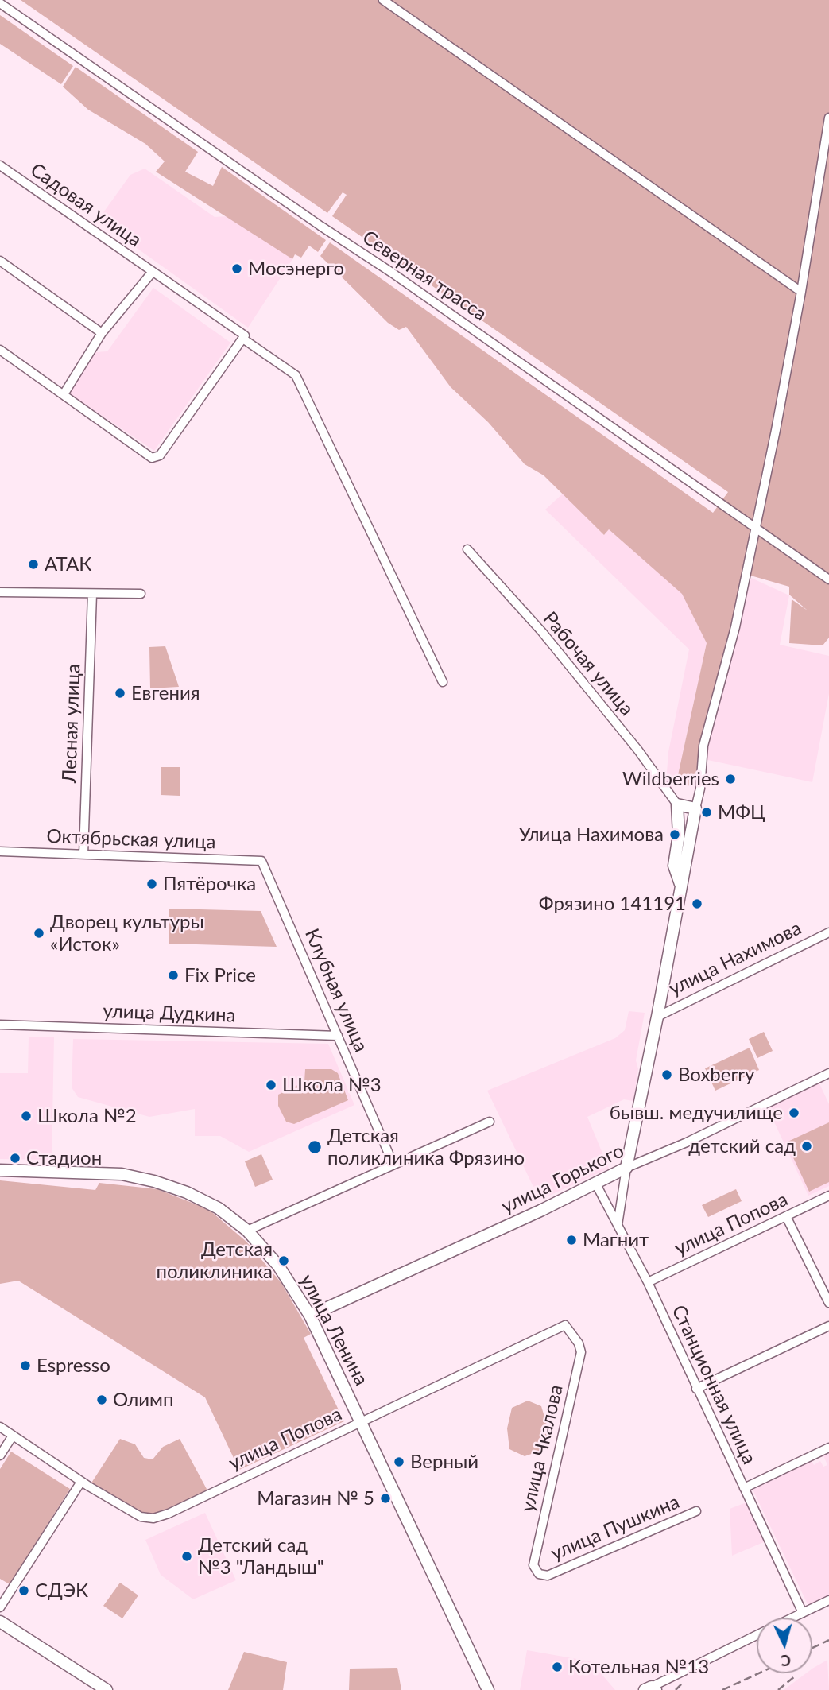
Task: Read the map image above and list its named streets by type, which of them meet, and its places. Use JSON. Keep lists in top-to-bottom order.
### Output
{
  "streets": {
    "street": [
      "Садовая улица",
      "Северная трасса",
      "Рабочая улица",
      "Лесная улица",
      "Октябрьская улица",
      "улица Нахимова",
      "Клубная улица",
      "улица Дудкина",
      "улица Горького",
      "улица Попова",
      "улица Ленина",
      "Станционная улица",
      "улица Чкалова",
      "улица Пушкина"
    ]
  },
  "crossings": [
    ["Лесная улица", "Октябрьская улица"],
    ["Октябрьская улица", "Клубная улица"],
    ["Клубная улица", "улица Дудкина"],
    ["улица Горького", "улица Ленина"],
    ["улица Горького", "Станционная улица"],
    ["улица Попова", "улица Ленина"],
    ["улица Попова", "Станционная улица"],
    ["улица Попова", "улица Чкалова"],
    ["улица Чкалова", "улица Пушкина"]
  ],
  "places": [
    "Мосэнерго",
    "АТАК",
    "Евгения",
    "Wildberriеs",
    "МФЦ",
    "Улица Нахимова",
    "Пятёрочка",
    "Фрязино 141191",
    "Дворец культуры «Исток»",
    "Fix Price",
    "Boxberry",
    "Школа №3",
    "бывш. медучилище",
    "Школа №2",
    "детский сад",
    "Детская поликлиника Фрязино",
    "Стадион",
    "Магнит",
    "Детская поликлиника",
    "Espresso",
    "Олимп",
    "Верный",
    "Магазин № 5",
    "Детский сад №3 \"Ландыш\"",
    "СДЭК",
    "Котельная №13"
  ],
  "north": "bottom"
}
